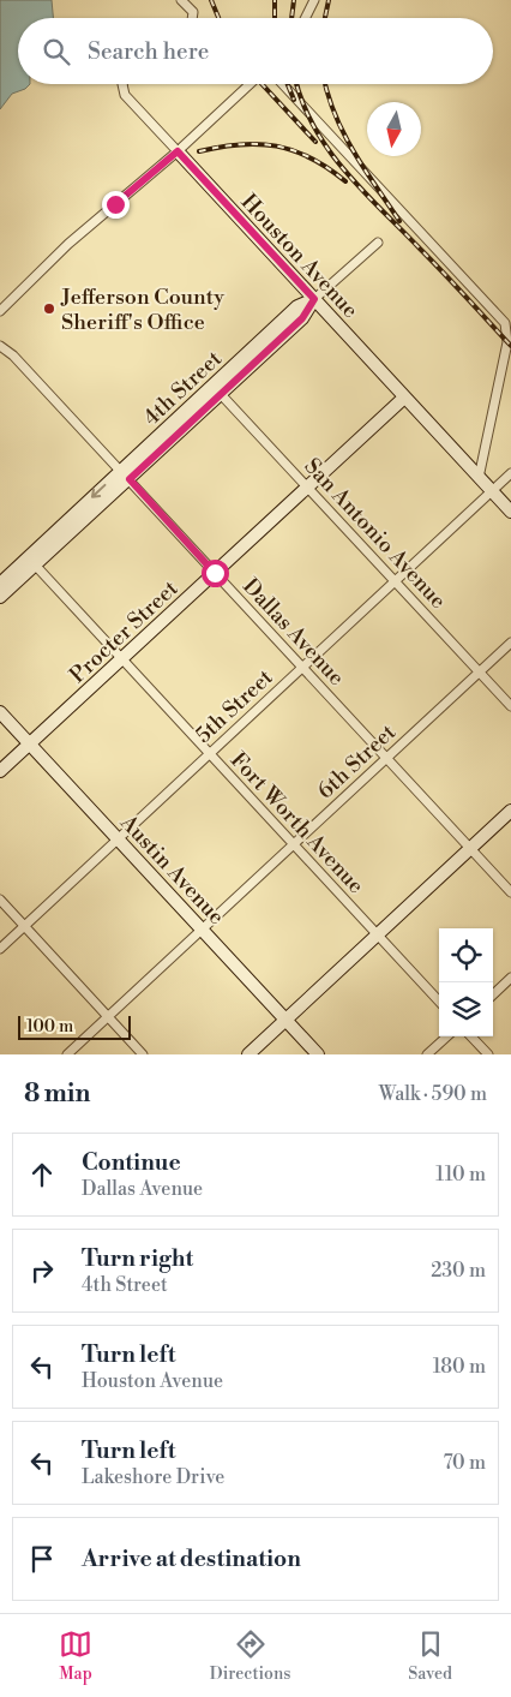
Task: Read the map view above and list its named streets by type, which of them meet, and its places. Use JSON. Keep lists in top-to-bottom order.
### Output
{
  "streets": {
    "street": [
      "Houston Avenue",
      "4th Street",
      "San Antonio Avenue",
      "Procter Street",
      "Dallas Avenue",
      "5th Street",
      "6th Street",
      "Fort Worth Avenue",
      "Austin Avenue"
    ]
  },
  "crossings": [
    ["Houston Avenue", "4th Street"],
    ["Houston Avenue", "Procter Street"],
    ["Houston Avenue", "5th Street"],
    ["4th Street", "San Antonio Avenue"],
    ["4th Street", "Dallas Avenue"],
    ["4th Street", "Fort Worth Avenue"],
    ["San Antonio Avenue", "Procter Street"],
    ["San Antonio Avenue", "5th Street"],
    ["San Antonio Avenue", "6th Street"],
    ["Procter Street", "Dallas Avenue"],
    ["Procter Street", "Fort Worth Avenue"],
    ["Procter Street", "Austin Avenue"],
    ["Dallas Avenue", "5th Street"],
    ["Dallas Avenue", "6th Street"],
    ["5th Street", "Fort Worth Avenue"],
    ["5th Street", "Austin Avenue"],
    ["6th Street", "Fort Worth Avenue"],
    ["6th Street", "Austin Avenue"]
  ],
  "places": ["Jefferson County Sheriff's Office"],
  "scale_bar": "100 m",
  "north": "bottom",
  "page": {
    "search": "Search here",
    "scale": "100 m",
    "heading": ["8 min", "Walk · 590 m"],
    "list": [
      ["Continue", "Dallas Avenue", "110 m"],
      ["Turn right", "4th Street", "230 m"],
      ["Turn left", "Houston Avenue", "180 m"],
      ["Turn left", "Lakeshore Drive", "70 m"],
      "Arrive at destination"
    ],
    "nav": ["Map", "Directions", "Saved"]
  }
}
